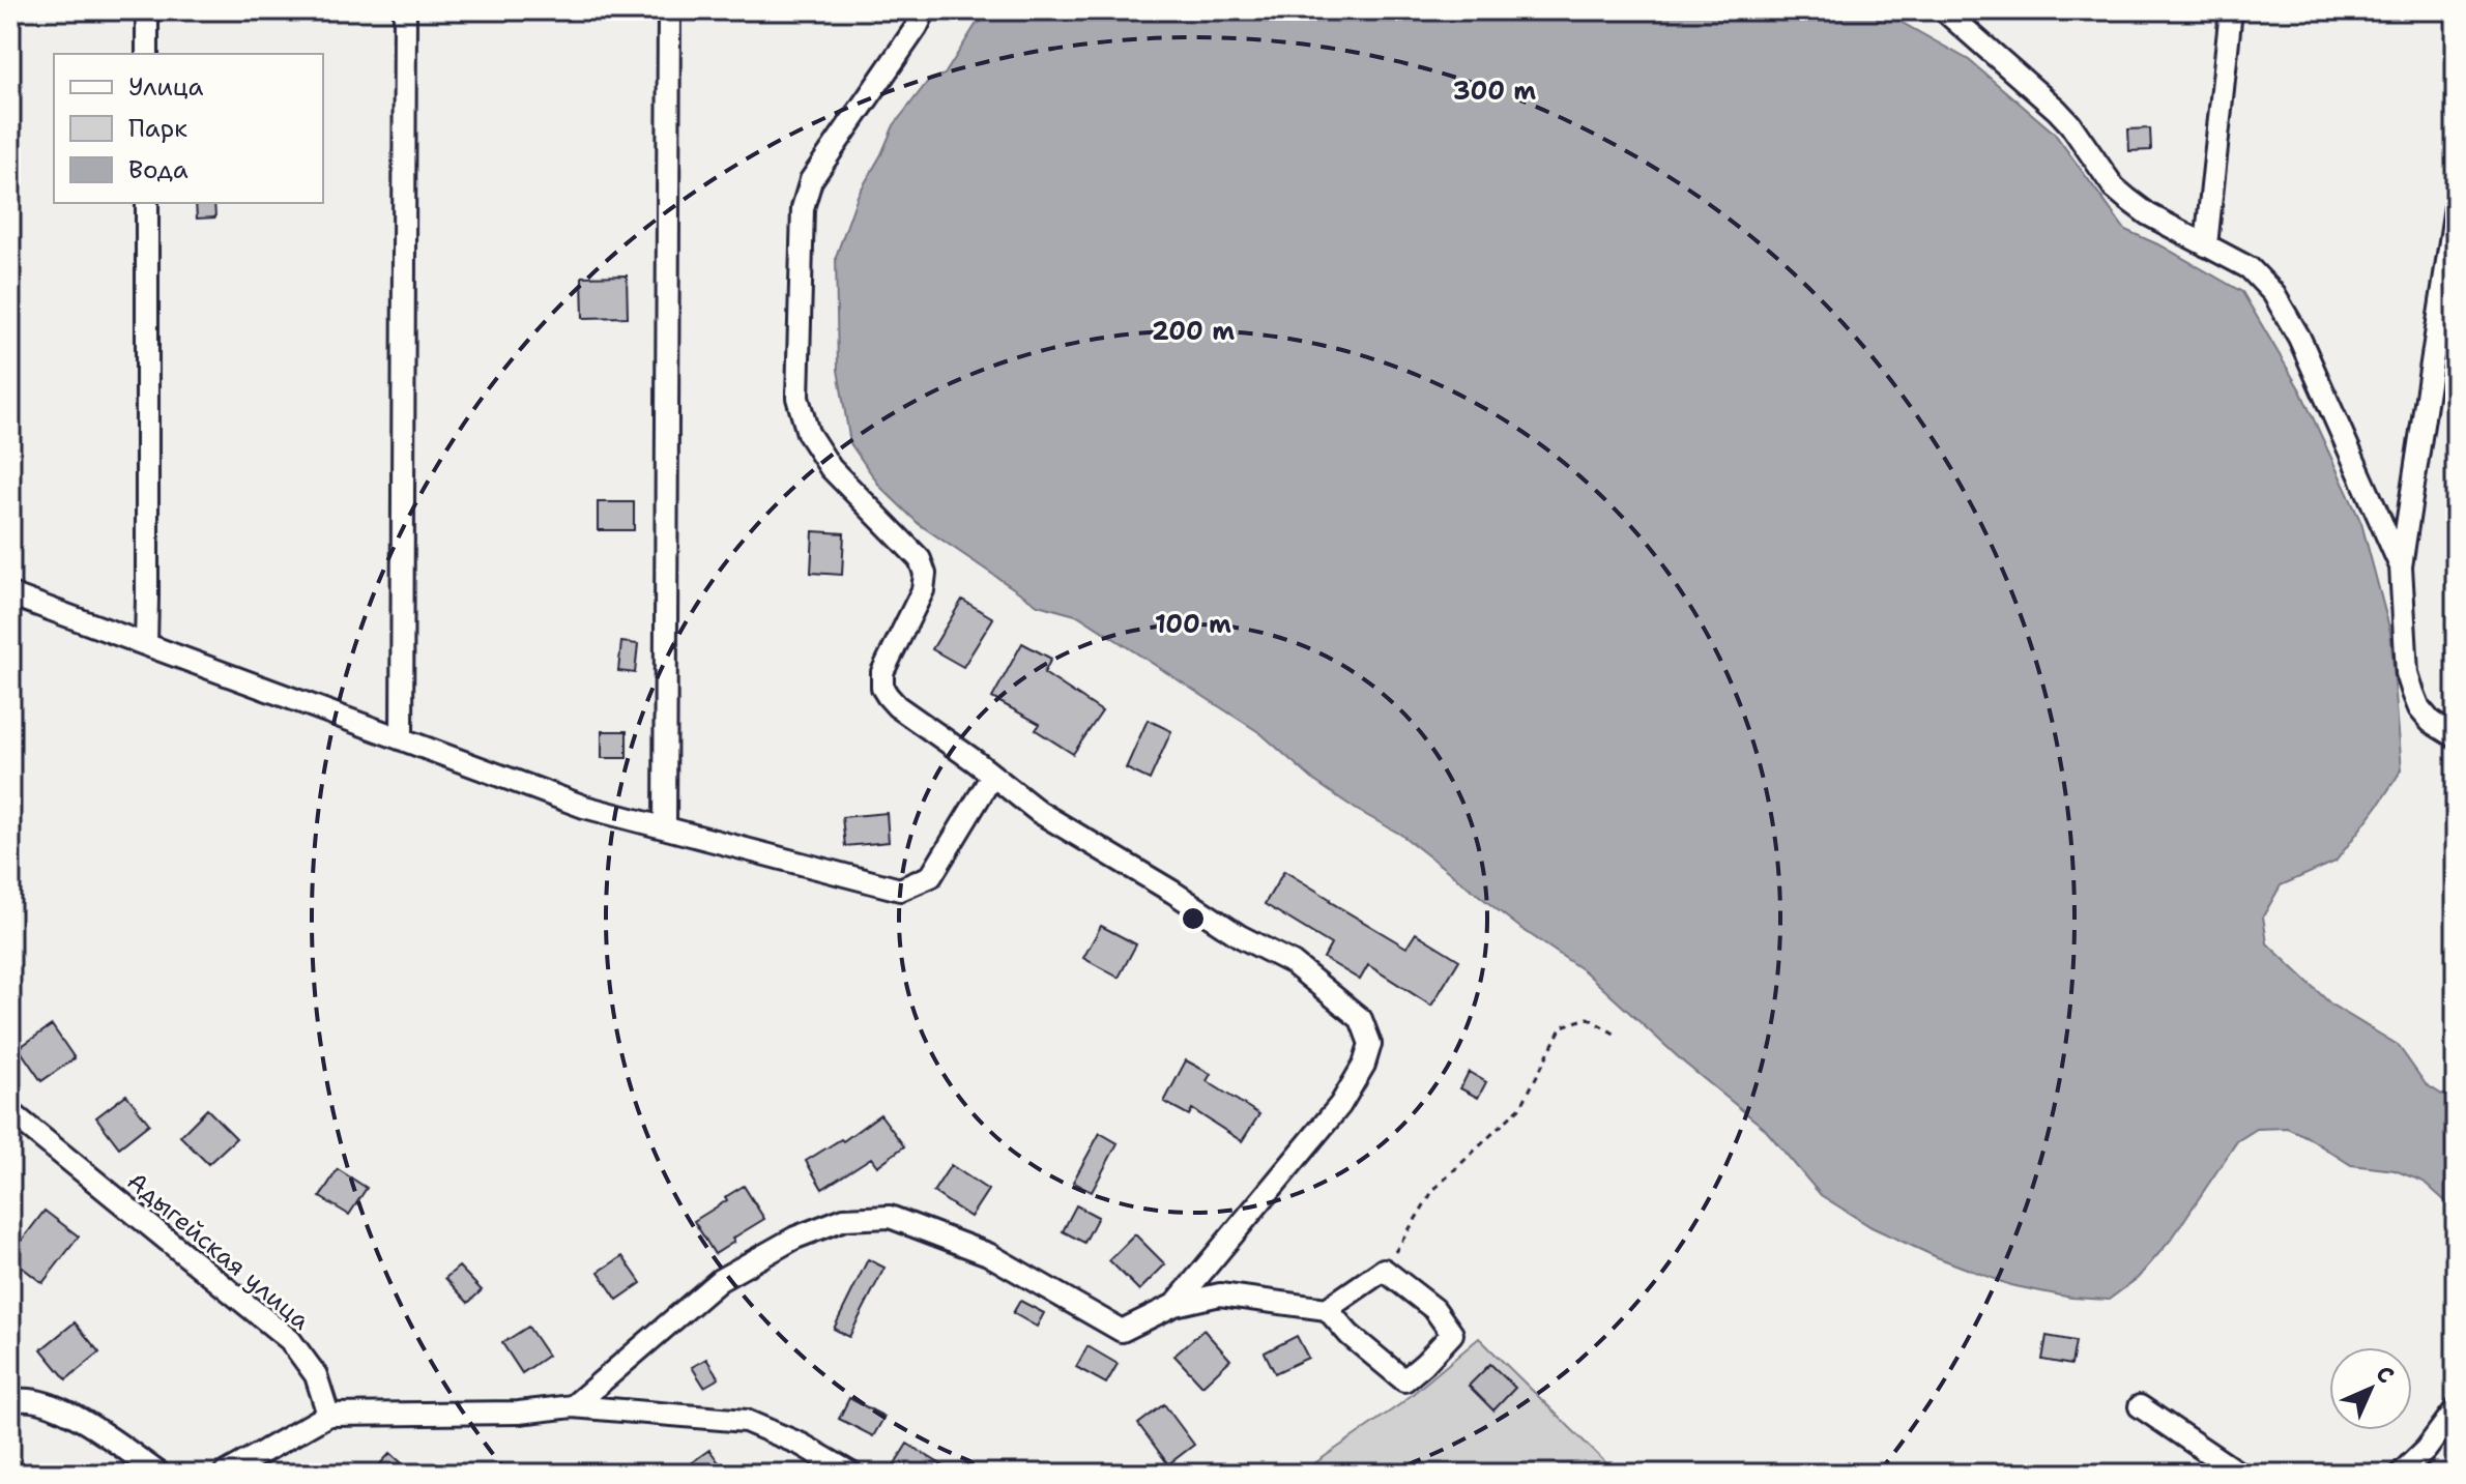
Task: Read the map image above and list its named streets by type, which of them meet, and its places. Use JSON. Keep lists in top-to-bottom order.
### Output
{
  "streets": {
    "street": ["Адыгейская улица"]
  },
  "legend": ["Улица", "Парк", "Вода"],
  "north": "top right",
  "rings": ["300 m", "200 m", "100 m"]
}
